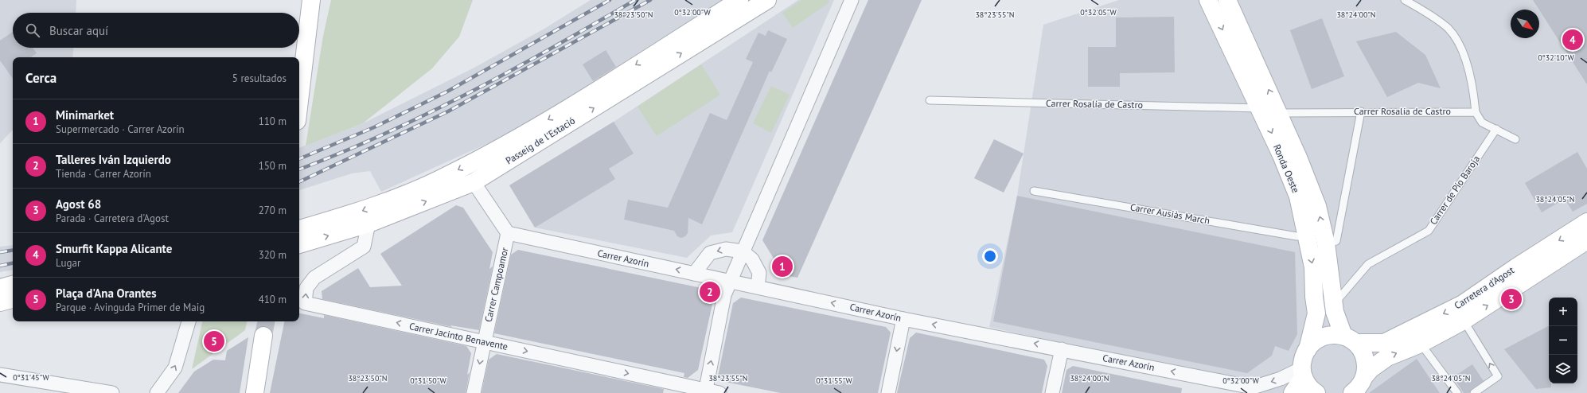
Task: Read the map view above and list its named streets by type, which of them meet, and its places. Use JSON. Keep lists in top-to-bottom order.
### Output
{
  "streets": {
    "main road": ["Passeig de l'Estació", "Ronda Oeste", "Carretera d'Agost"],
    "street": ["Carrer Azorín", "Carrer Campoamor", "Carrer Jacinto Benavente"],
    "lane": ["Carrer Rosalía de Castro", "Carrer de Pío Baroja", "Carrer Ausiàs March"]
  },
  "crossings": [
    ["Carrer Rosalía de Castro", "Ronda Oeste"],
    ["Passeig de l'Estació", "Carrer Jacinto Benavente"],
    ["Ronda Oeste", "Carrer de Pío Baroja"],
    ["Ronda Oeste", "Carrer Ausiàs March"],
    ["Ronda Oeste", "Carrer Azorín"],
    ["Ronda Oeste", "Carretera d'Agost"],
    ["Carrer Azorín", "Carrer Campoamor"],
    ["Carrer Campoamor", "Carrer Jacinto Benavente"]
  ],
  "one_way": ["Carrer Azorín"],
  "north": "bottom right",
  "page": {
    "search": "Buscar aquí",
    "pins": [
      "4",
      "1",
      "2",
      "3",
      "5"
    ],
    "heading": ["Cerca", "5 resultados"],
    "list": [
      {
        "mark": "1",
        "name": "Minimarket",
        "note": "Supermercado · Carrer Azorín",
        "value": "110 m"
      },
      {
        "mark": "2",
        "name": "Talleres Iván Izquierdo",
        "note": "Tienda · Carrer Azorín",
        "value": "150 m"
      },
      {
        "mark": "3",
        "name": "Agost 68",
        "note": "Parada · Carretera d'Agost",
        "value": "270 m"
      },
      {
        "mark": "4",
        "name": "Smurfit Kappa Alicante",
        "note": "Lugar",
        "value": "320 m"
      },
      {
        "mark": "5",
        "name": "Plaça d'Ana Orantes",
        "note": "Parque · Avinguda Primer de Maig",
        "value": "410 m"
      }
    ],
    "map_buttons": ["+", "−"]
  },
  "coordinates": [
    "0°32'00\"W",
    "0°32'05\"W",
    "38°23'50\"N",
    "38°23'55\"N",
    "38°24'00\"N",
    "0°32'10\"W",
    "38°24'05\"N",
    "0°31'45\"W",
    "0°31'50\"W",
    "0°31'55\"W"
  ]
}
